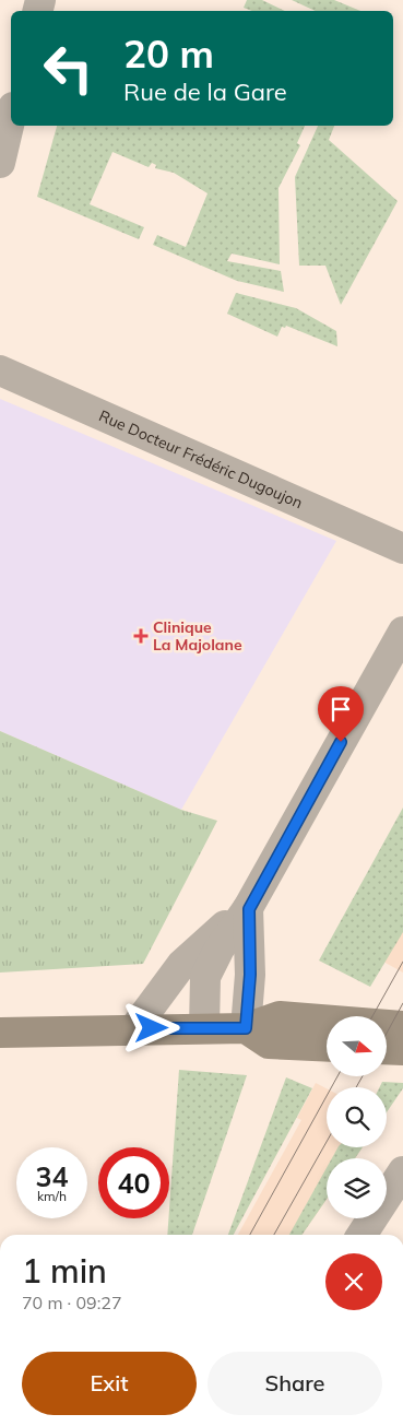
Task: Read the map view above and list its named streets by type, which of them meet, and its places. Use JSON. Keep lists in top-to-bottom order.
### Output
{
  "streets": {
    "street": ["Rue Docteur Frédéric Dugoujon"]
  },
  "places": {
    "health": ["Clinique La Majolane"]
  },
  "north": "right",
  "page": {
    "turn": ["20 m", "Rue de la Gare"],
    "speed": "34 km/h",
    "limit": "40",
    "heading": ["1 min", "70 m · 09:27"],
    "buttons": ["Exit", "Share"]
  }
}
